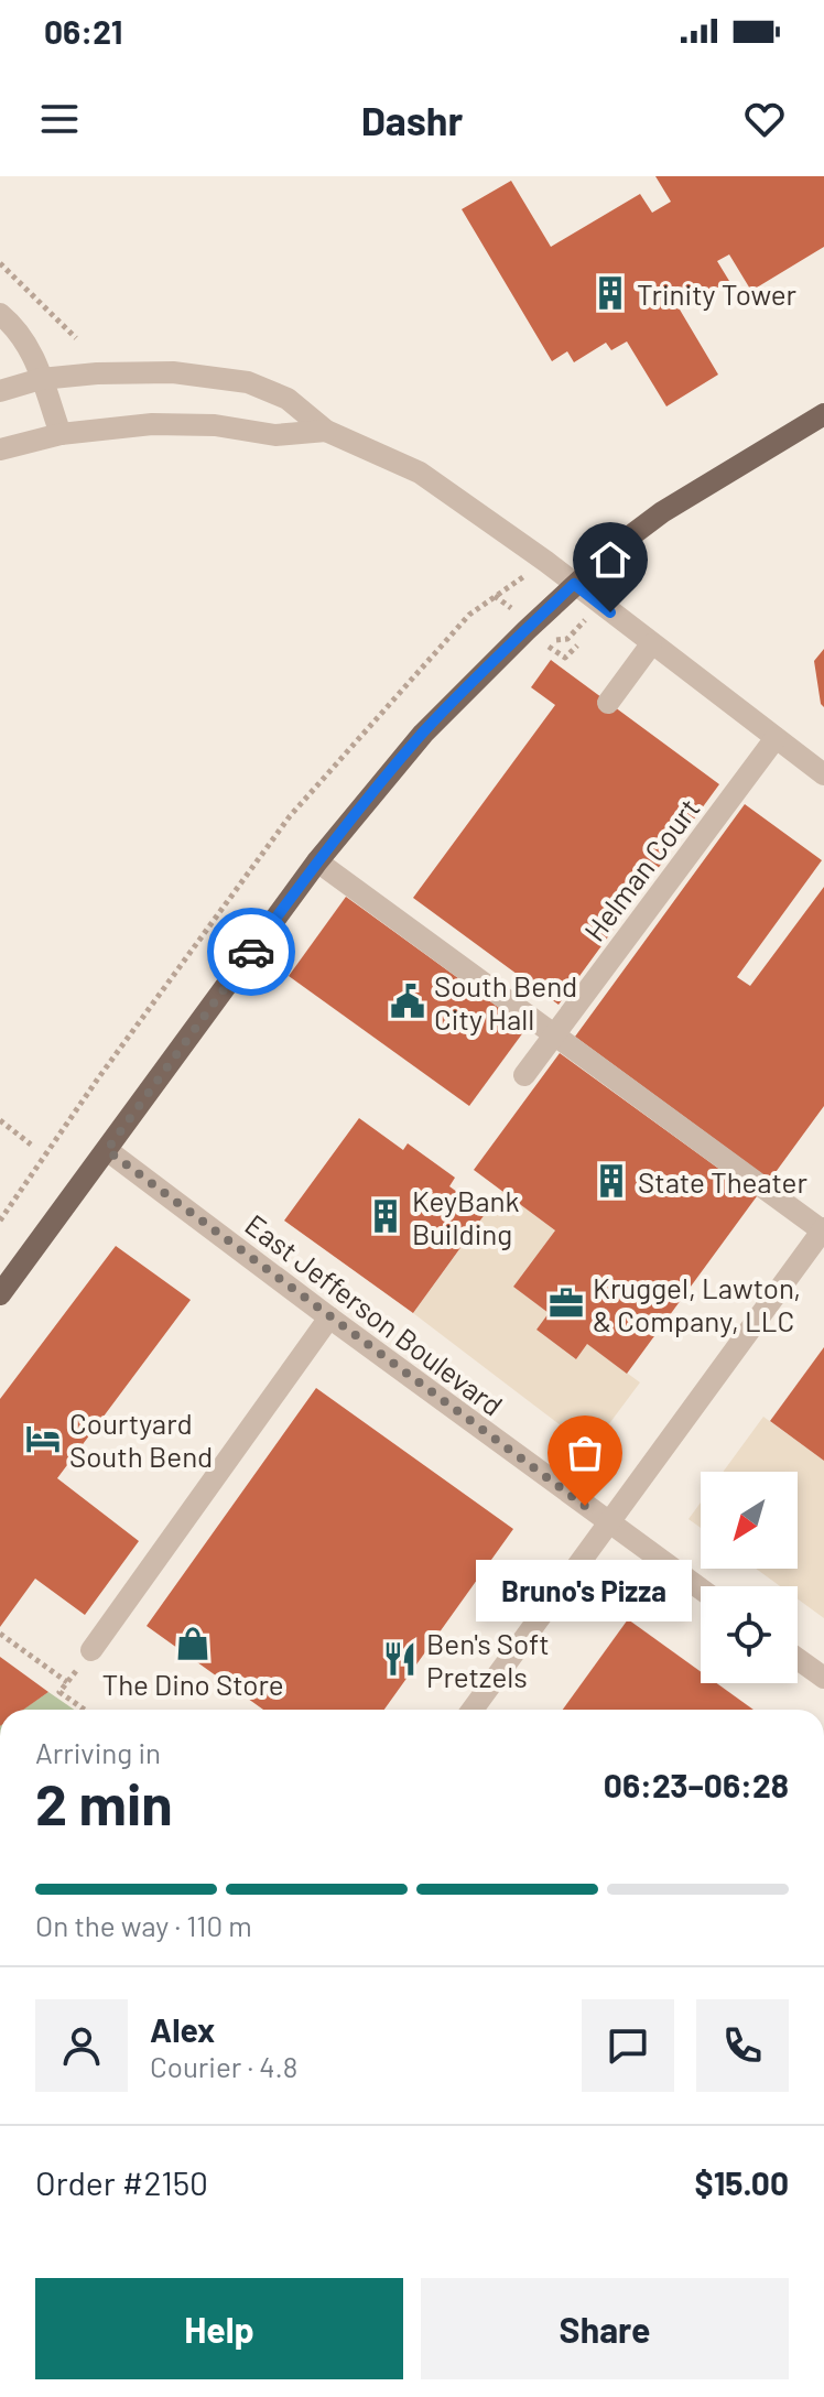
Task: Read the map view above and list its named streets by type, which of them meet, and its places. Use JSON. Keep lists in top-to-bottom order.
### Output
{
  "streets": {
    "street": ["Helman Court", "East Jefferson Boulevard"]
  },
  "places": {
    "building": ["Trinity Tower", "State Theater", "KeyBank Building"],
    "public building": ["South Bend City Hall"],
    "office": ["Kruggel, Lawton, & Company, LLC"],
    "hotel": ["Courtyard South Bend"],
    "other": ["Bruno's Pizza"],
    "shop": ["The Dino Store"],
    "restaurant": ["Ben's Soft Pretzels"]
  },
  "north": "bottom left",
  "page": {
    "status": "06:21",
    "header": "Dashr",
    "bubble": "Bruno's Pizza",
    "heading": ["2 min", "Arriving in", "06:23–06:28"],
    "panel": [
      "Alex",
      "Courier · 4.8",
      "Order #2150",
      "$15.00"
    ],
    "bar": "On the way · 110 m",
    "buttons": ["Help", "Share"]
  }
}
